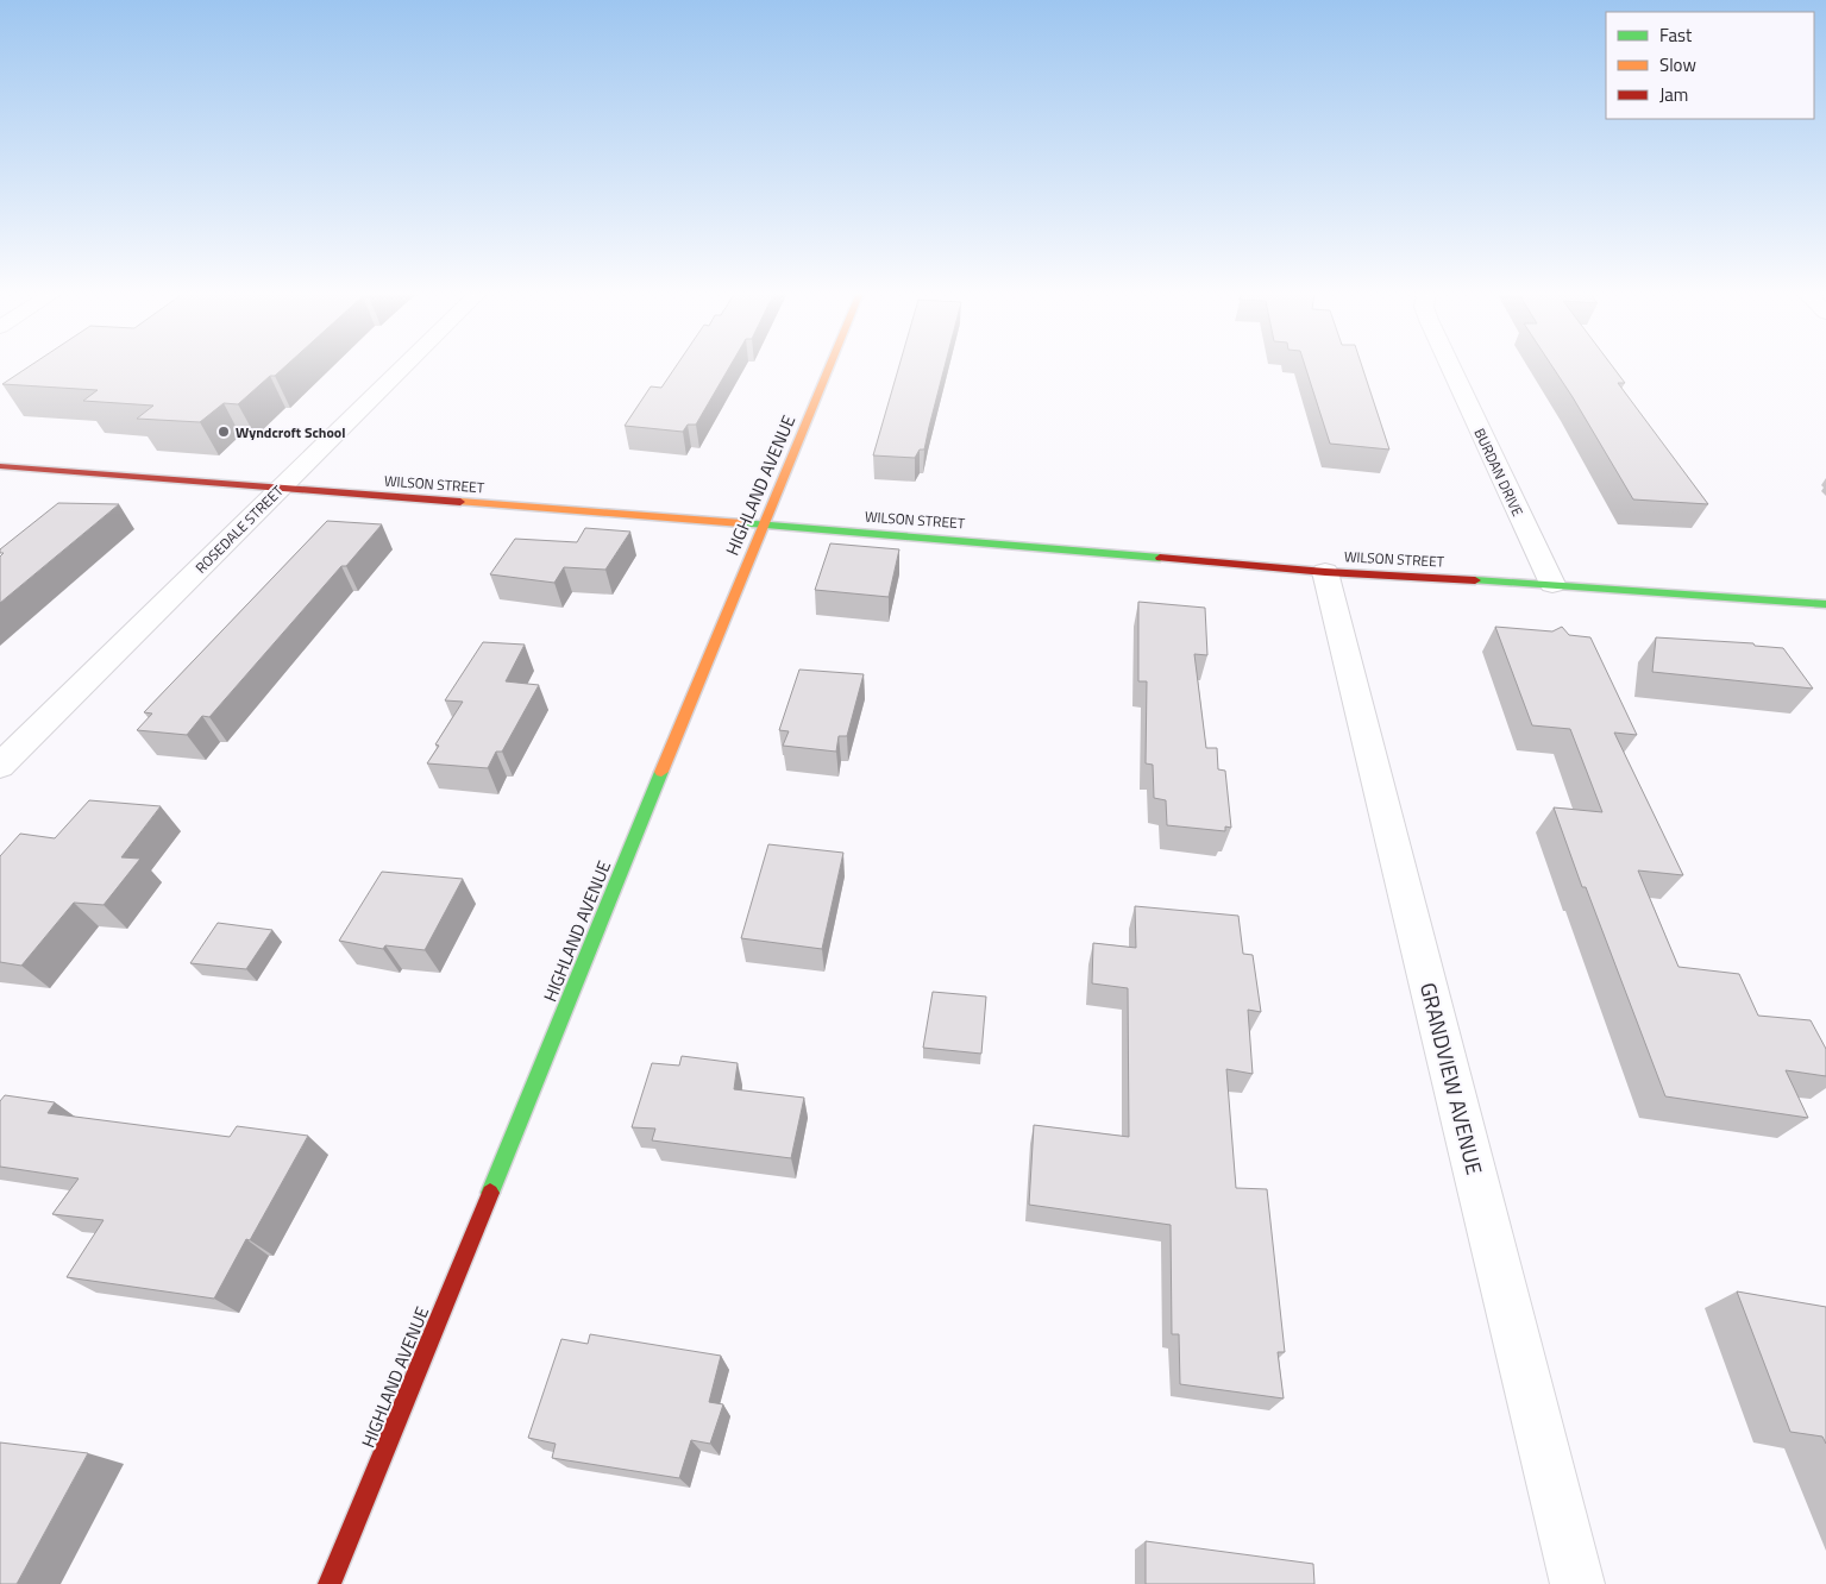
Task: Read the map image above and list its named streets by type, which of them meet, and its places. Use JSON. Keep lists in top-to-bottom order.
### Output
{
  "streets": {
    "street": [
      "BURDAN DRIVE",
      "WILSON STREET",
      "HIGHLAND AVENUE",
      "ROSEDALE STREET",
      "GRANDVIEW AVENUE"
    ]
  },
  "crossings": [
    ["BURDAN DRIVE", "WILSON STREET"],
    ["WILSON STREET", "HIGHLAND AVENUE"],
    ["WILSON STREET", "ROSEDALE STREET"],
    ["WILSON STREET", "GRANDVIEW AVENUE"]
  ],
  "places": ["Wyndcroft School"],
  "legend": ["Fast", "Slow", "Jam"]
}
